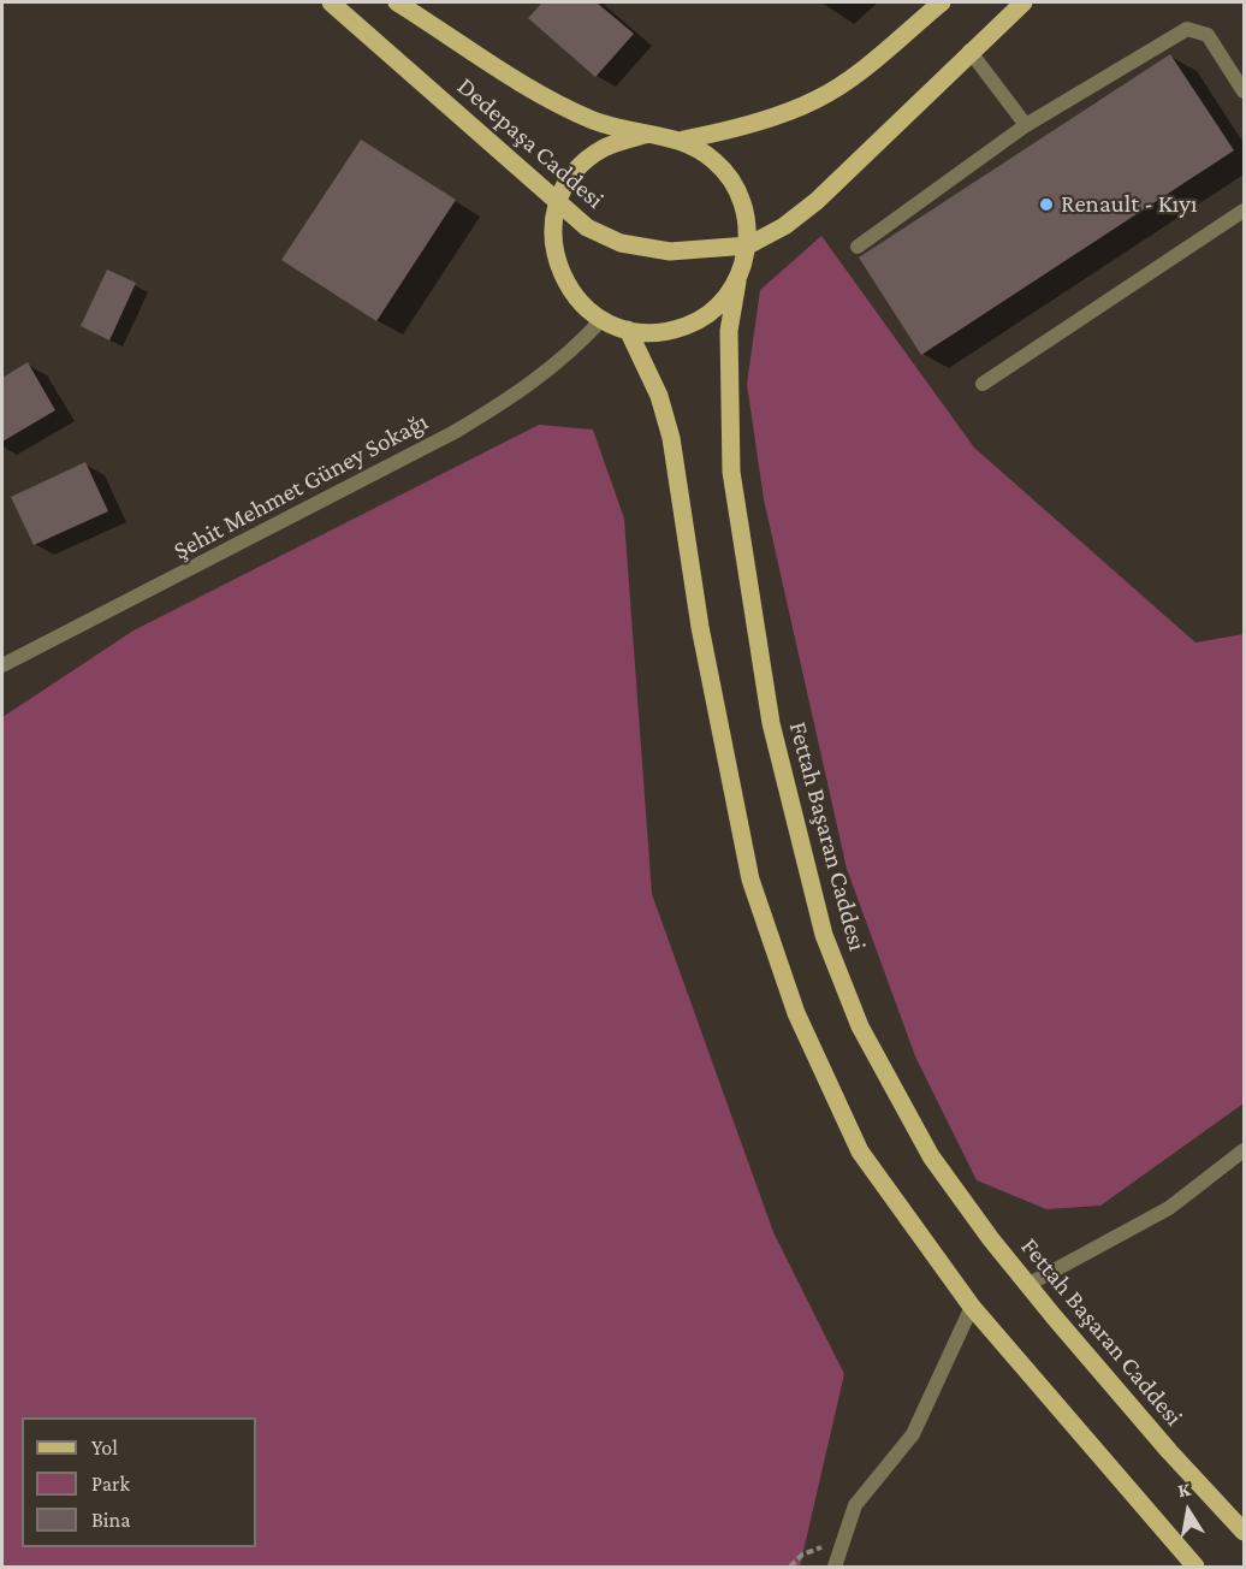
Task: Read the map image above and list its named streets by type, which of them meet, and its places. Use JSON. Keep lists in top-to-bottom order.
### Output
{
  "streets": {
    "main road": ["Dedepaşa Caddesi", "Fettah Başaran Caddesi"],
    "street": ["Şehit Mehmet Güney Sokağı"]
  },
  "crossings": [
    ["Dedepaşa Caddesi", "Fettah Başaran Caddesi"]
  ],
  "places": ["Renault - Kıyı"],
  "legend": ["Yol", "Park", "Bina"],
  "north": "top"
}
